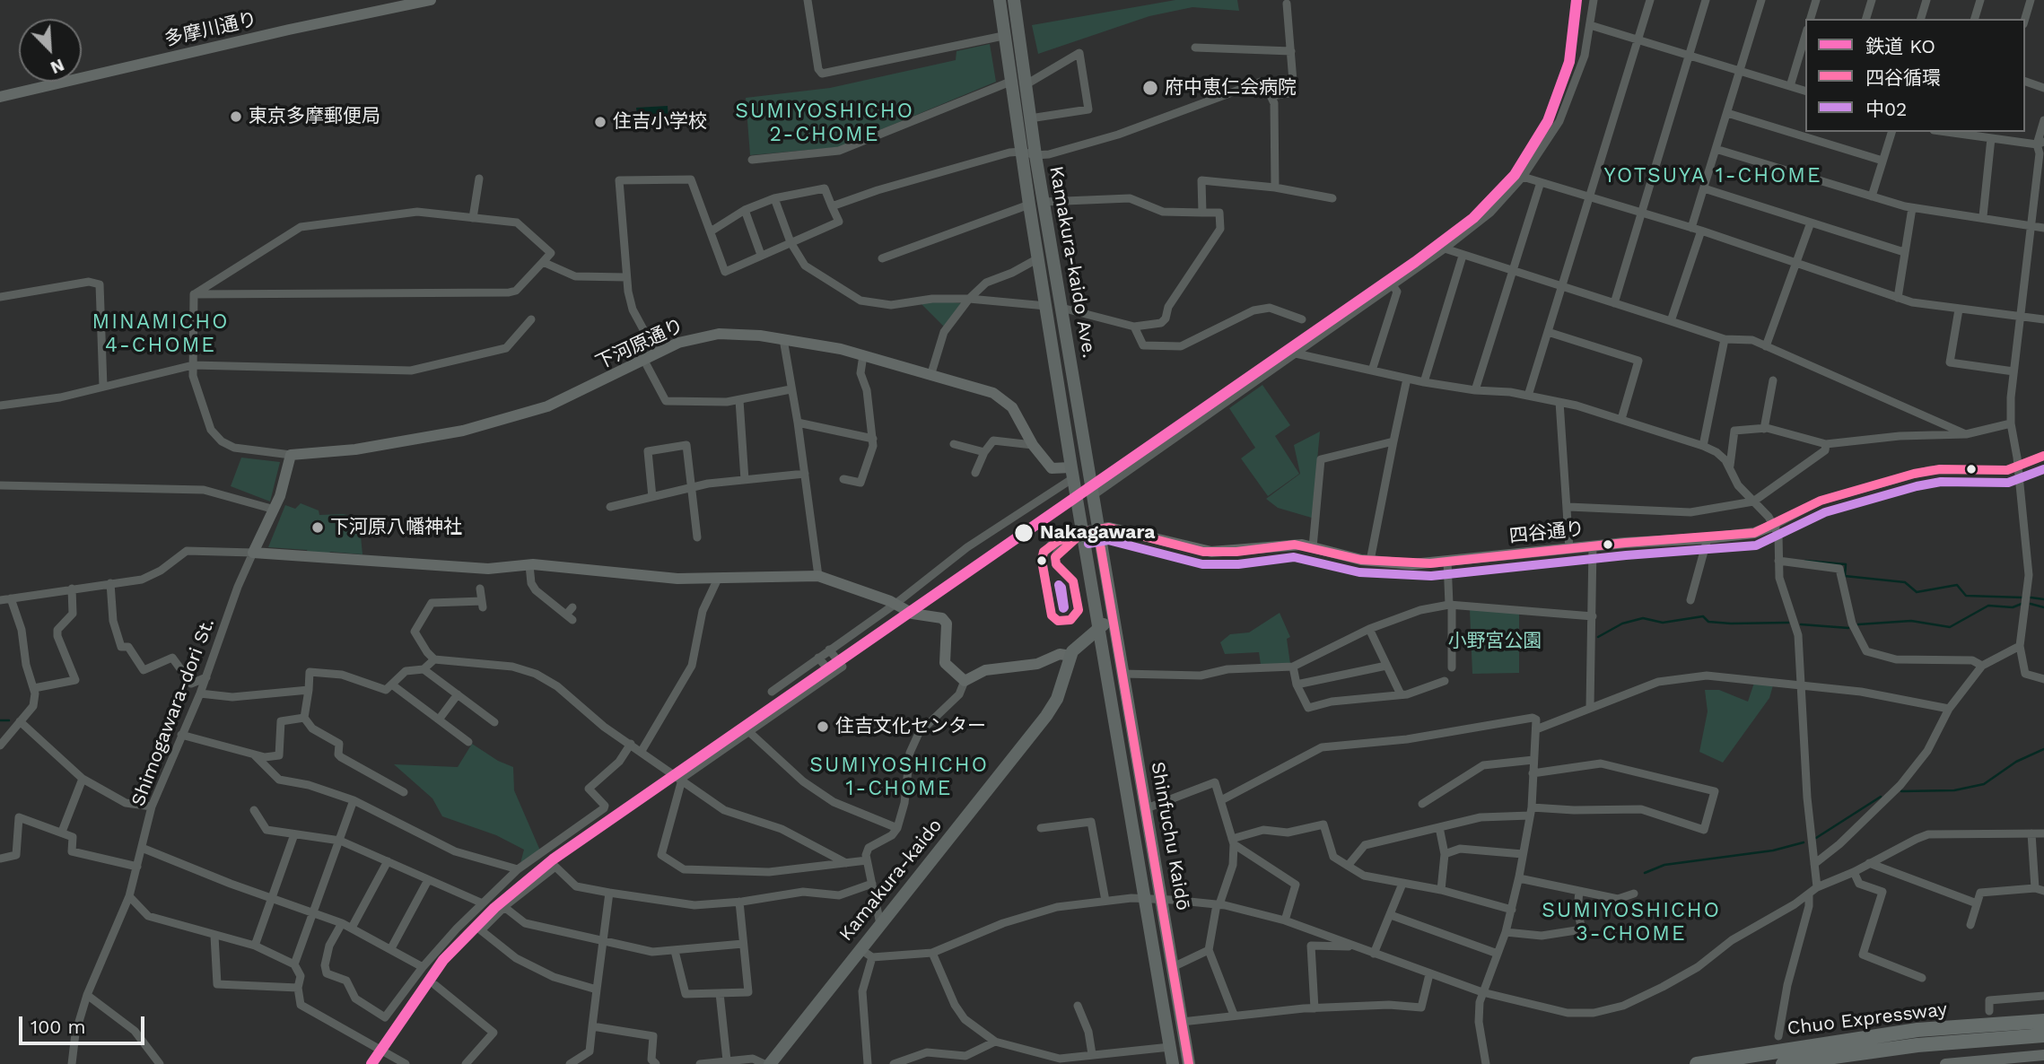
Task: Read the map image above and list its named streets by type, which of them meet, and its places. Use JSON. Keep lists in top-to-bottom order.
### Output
{
  "streets": {
    "highway": ["Chuo Expressway"],
    "main road": ["Kamakura-kaido Ave.", "Shinfuchu Kaidō", "Kamakura-kaido"],
    "street": [
      "多摩川通り",
      "下河原通り",
      "四谷通り",
      "Shimogawara-dori St."
    ]
  },
  "crossings": [
    ["Kamakura-kaido Ave.", "下河原通り"],
    ["Kamakura-kaido Ave.", "四谷通り"],
    ["Kamakura-kaido Ave.", "Shinfuchu Kaidō"],
    ["Kamakura-kaido Ave.", "Kamakura-kaido"],
    ["四谷通り", "Shinfuchu Kaidō"],
    ["Shinfuchu Kaidō", "Kamakura-kaido"]
  ],
  "districts": [
    "SUMIYOSHICHO 2-CHOME",
    "YOTSUYA 1-CHOME",
    "MINAMICHO 4-CHOME",
    "SUMIYOSHICHO 1-CHOME",
    "SUMIYOSHICHO 3-CHOME"
  ],
  "parks": ["小野宮公園"],
  "places": [
    "府中恵仁会病院",
    "東京多摩郵便局",
    "住吉小学校",
    "下河原八幡神社",
    "Nakagawara",
    "住吉文化センター"
  ],
  "lines": ["rail line KO", "transit line 四谷循環", "transit line 中02"],
  "legend": ["鉄道 KO", "四谷循環", "中02"],
  "scale_bar": "100 m",
  "north": "bottom right"
}
